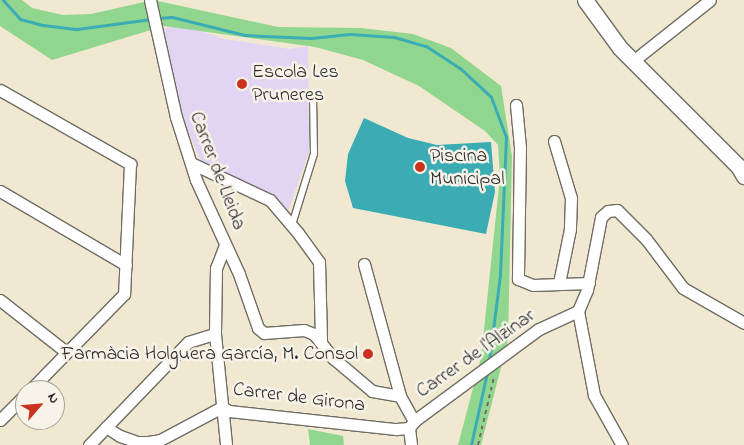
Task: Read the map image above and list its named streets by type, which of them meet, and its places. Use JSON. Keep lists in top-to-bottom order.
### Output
{
  "streets": {
    "street": ["Carrer de Lleida", "Carrer de l'Alzinar", "Carrer de Girona"]
  },
  "crossings": [
    ["Carrer de Lleida", "Carrer de Girona"],
    ["Carrer de l'Alzinar", "Carrer de Girona"]
  ],
  "places": ["Escola Les Pruneres", "Piscina Municipal", "Farmàcia Holguera García, M. Consol"],
  "north": "top right"
}
